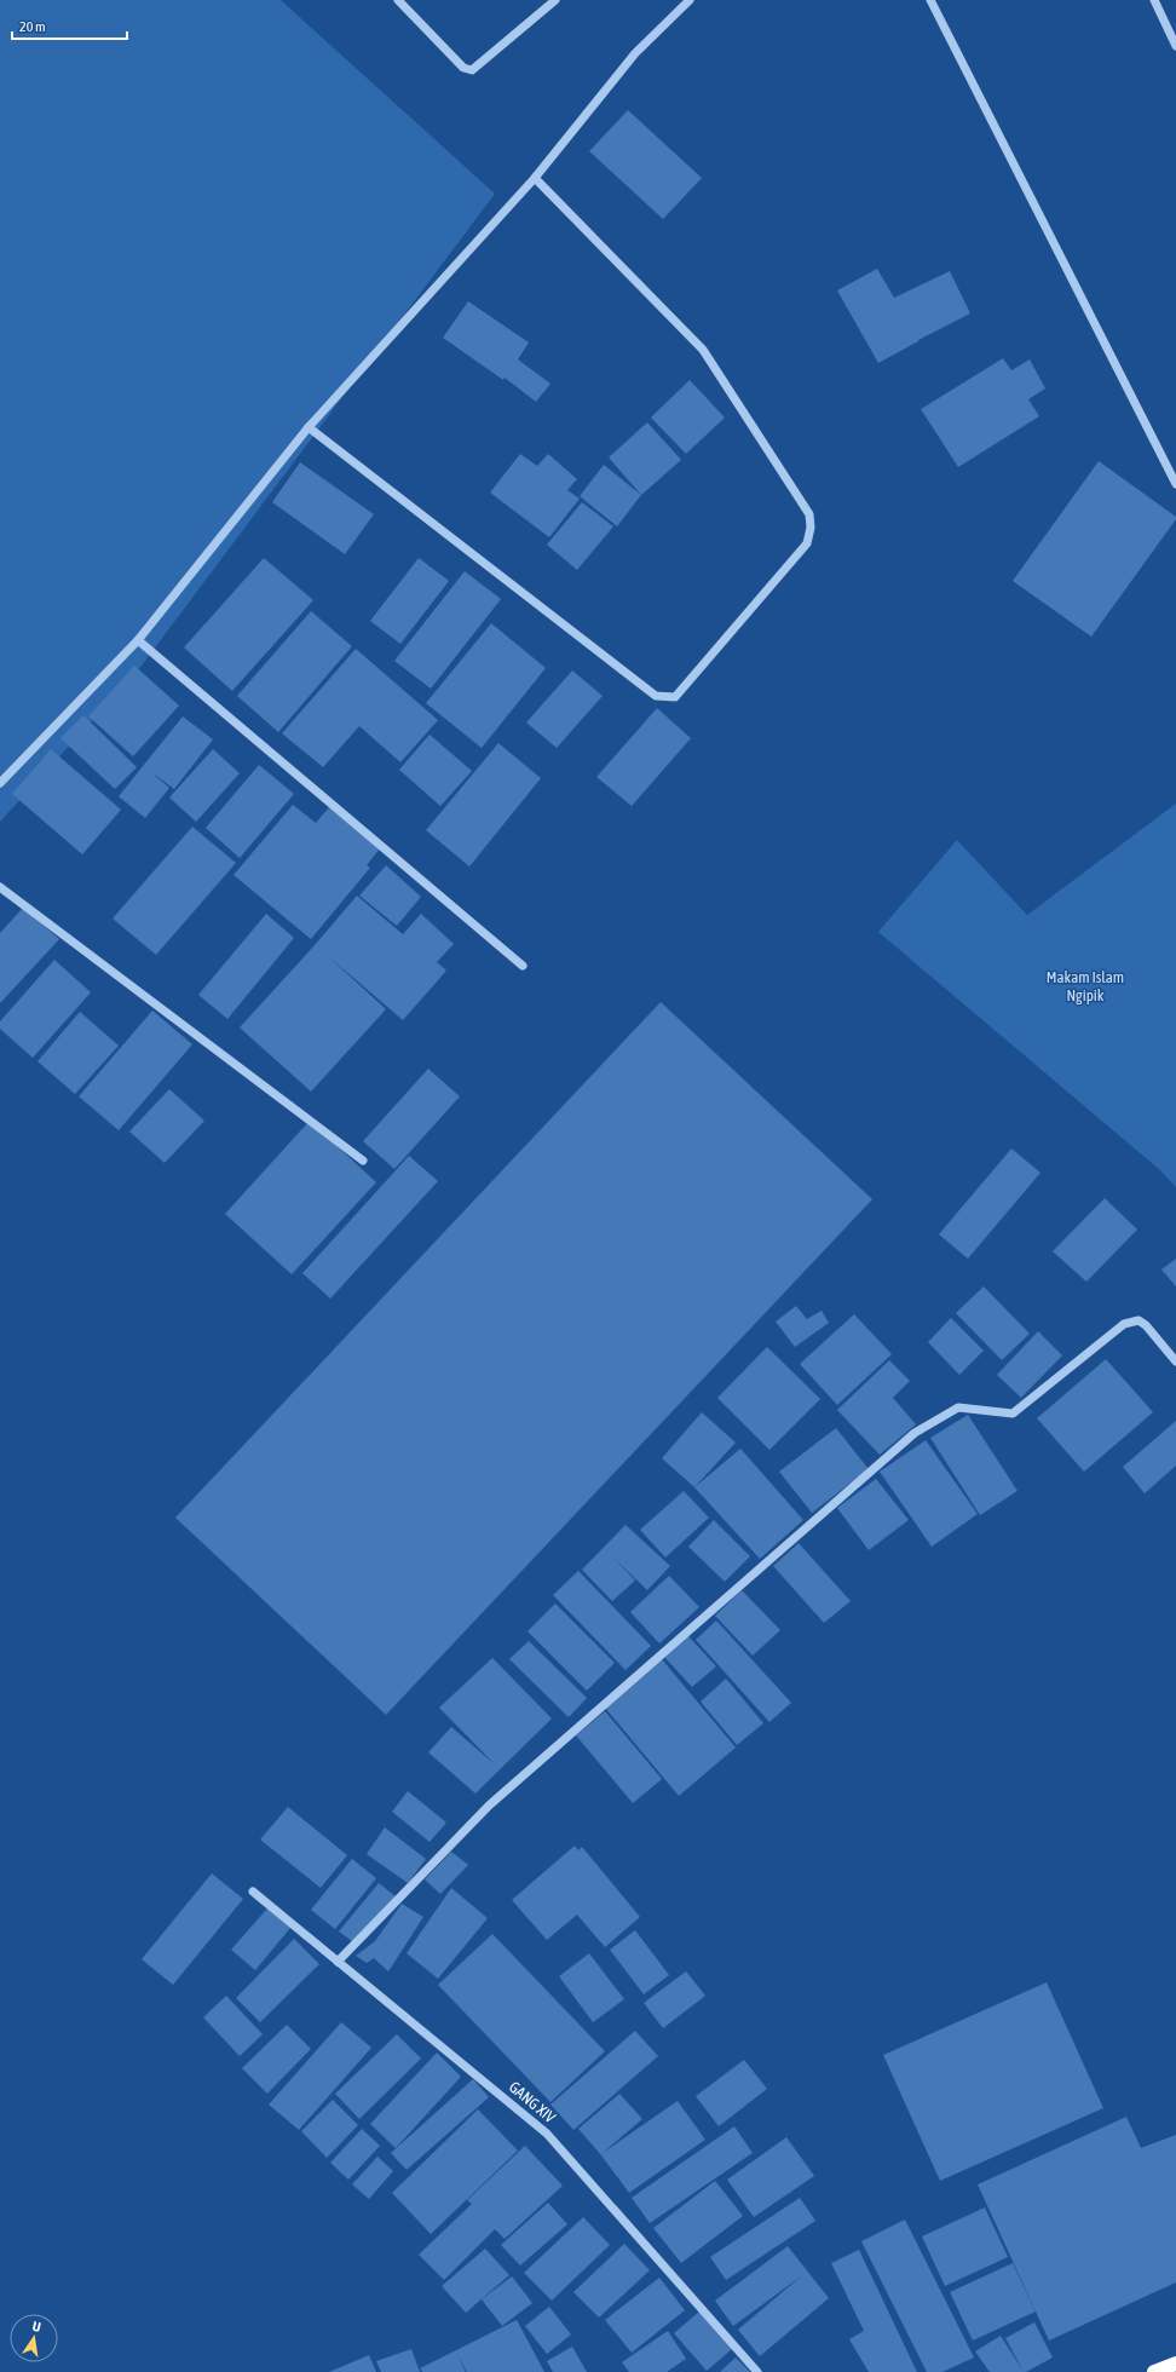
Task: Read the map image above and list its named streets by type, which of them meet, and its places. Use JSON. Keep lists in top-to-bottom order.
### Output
{
  "streets": {
    "street": ["GANG XIV"]
  },
  "parks": ["Makam Islam Ngipik"],
  "scale_bar": "20 m",
  "north": "top"
}
